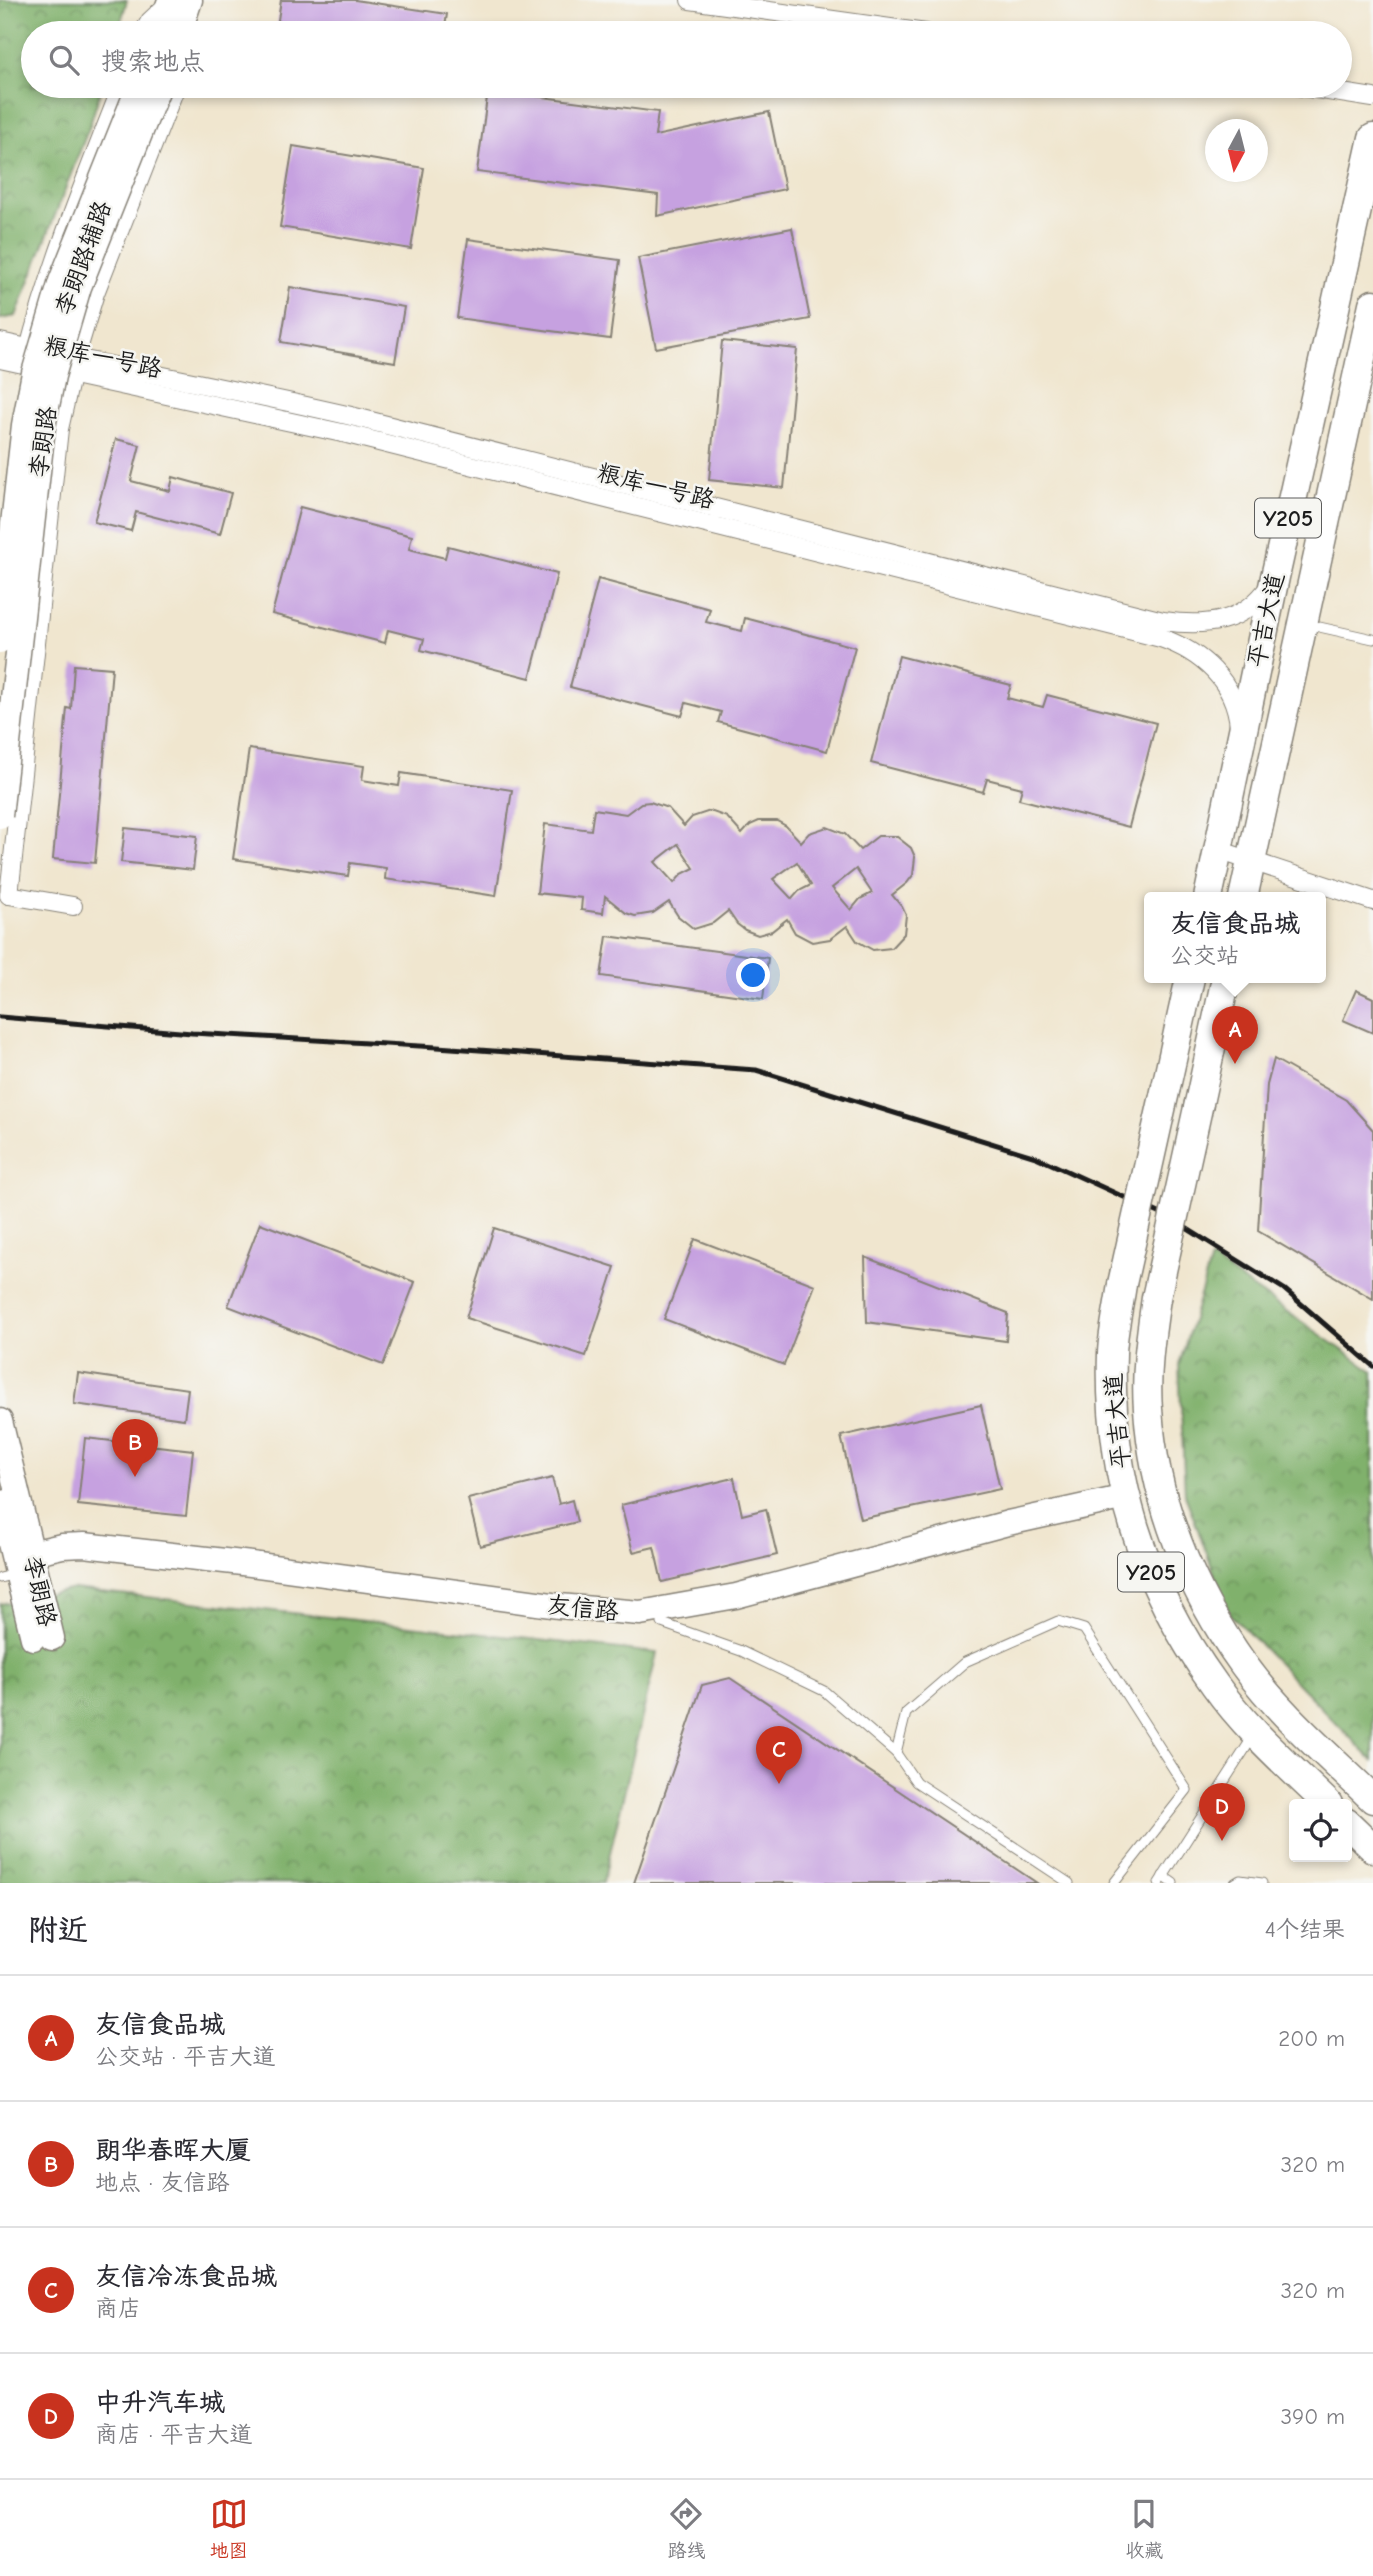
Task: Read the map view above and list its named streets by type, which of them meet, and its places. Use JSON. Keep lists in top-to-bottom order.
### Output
{
  "streets": {
    "main road": ["Y205", "平吉大道"],
    "street": [
      "李朗路辅路",
      "粮库一号路",
      "李朗路",
      "友信路"
    ]
  },
  "crossings": [
    ["李朗路辅路", "粮库一号路"],
    ["粮库一号路", "平吉大道"],
    ["李朗路", "友信路"],
    ["平吉大道", "友信路"]
  ],
  "north": "bottom",
  "page": {
    "search": "搜索地点",
    "popup": ["友信食品城", "公交站"],
    "pins": [
      "A",
      "B",
      "C",
      "D"
    ],
    "heading": ["附近", "4个结果"],
    "list": [
      {
        "mark": "A",
        "name": "友信食品城",
        "note": "公交站 · 平吉大道",
        "value": "200 m"
      },
      {
        "mark": "B",
        "name": "朗华春晖大厦",
        "note": "地点 · 友信路",
        "value": "320 m"
      },
      {
        "mark": "C",
        "name": "友信冷冻食品城",
        "note": "商店",
        "value": "320 m"
      },
      {
        "mark": "D",
        "name": "中升汽车城",
        "note": "商店 · 平吉大道",
        "value": "390 m"
      }
    ],
    "nav": ["地图", "路线", "收藏"]
  }
}
